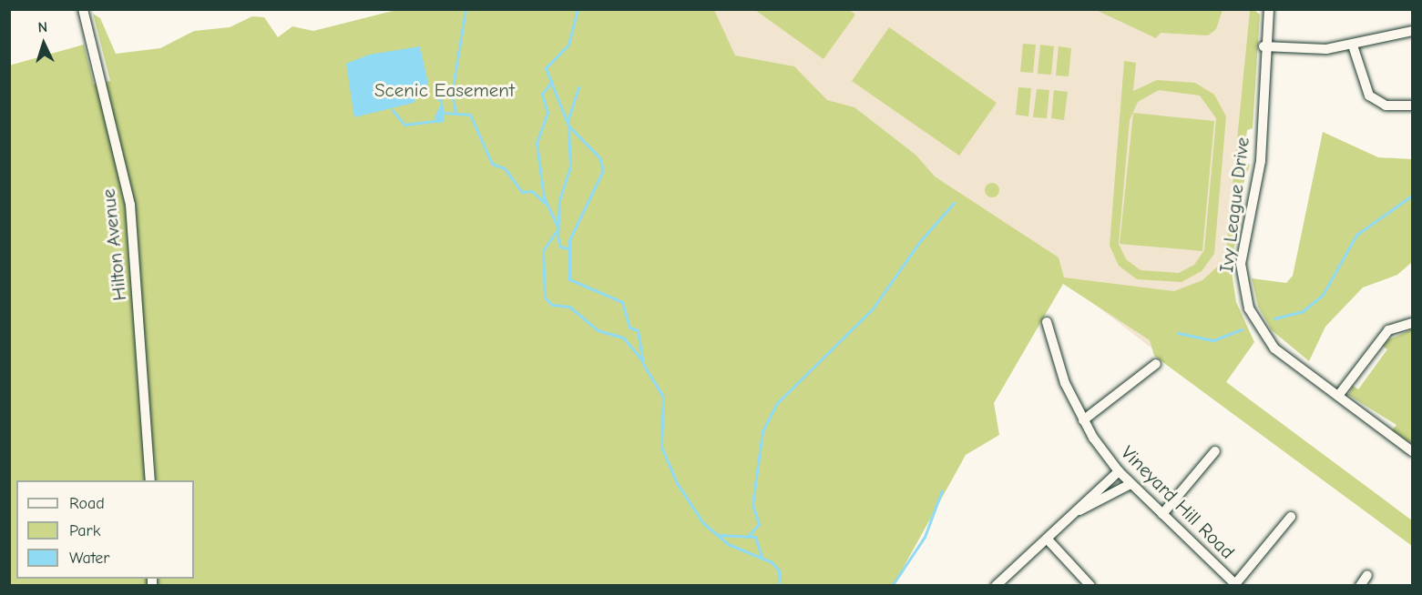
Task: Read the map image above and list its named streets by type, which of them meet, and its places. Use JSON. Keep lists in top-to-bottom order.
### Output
{
  "streets": {
    "street": ["Ivy League Drive", "Hilton Avenue", "Vineyard Hill Road"]
  },
  "parks": ["Scenic Easement"],
  "legend": ["Road", "Park", "Water"],
  "north": "top"
}
